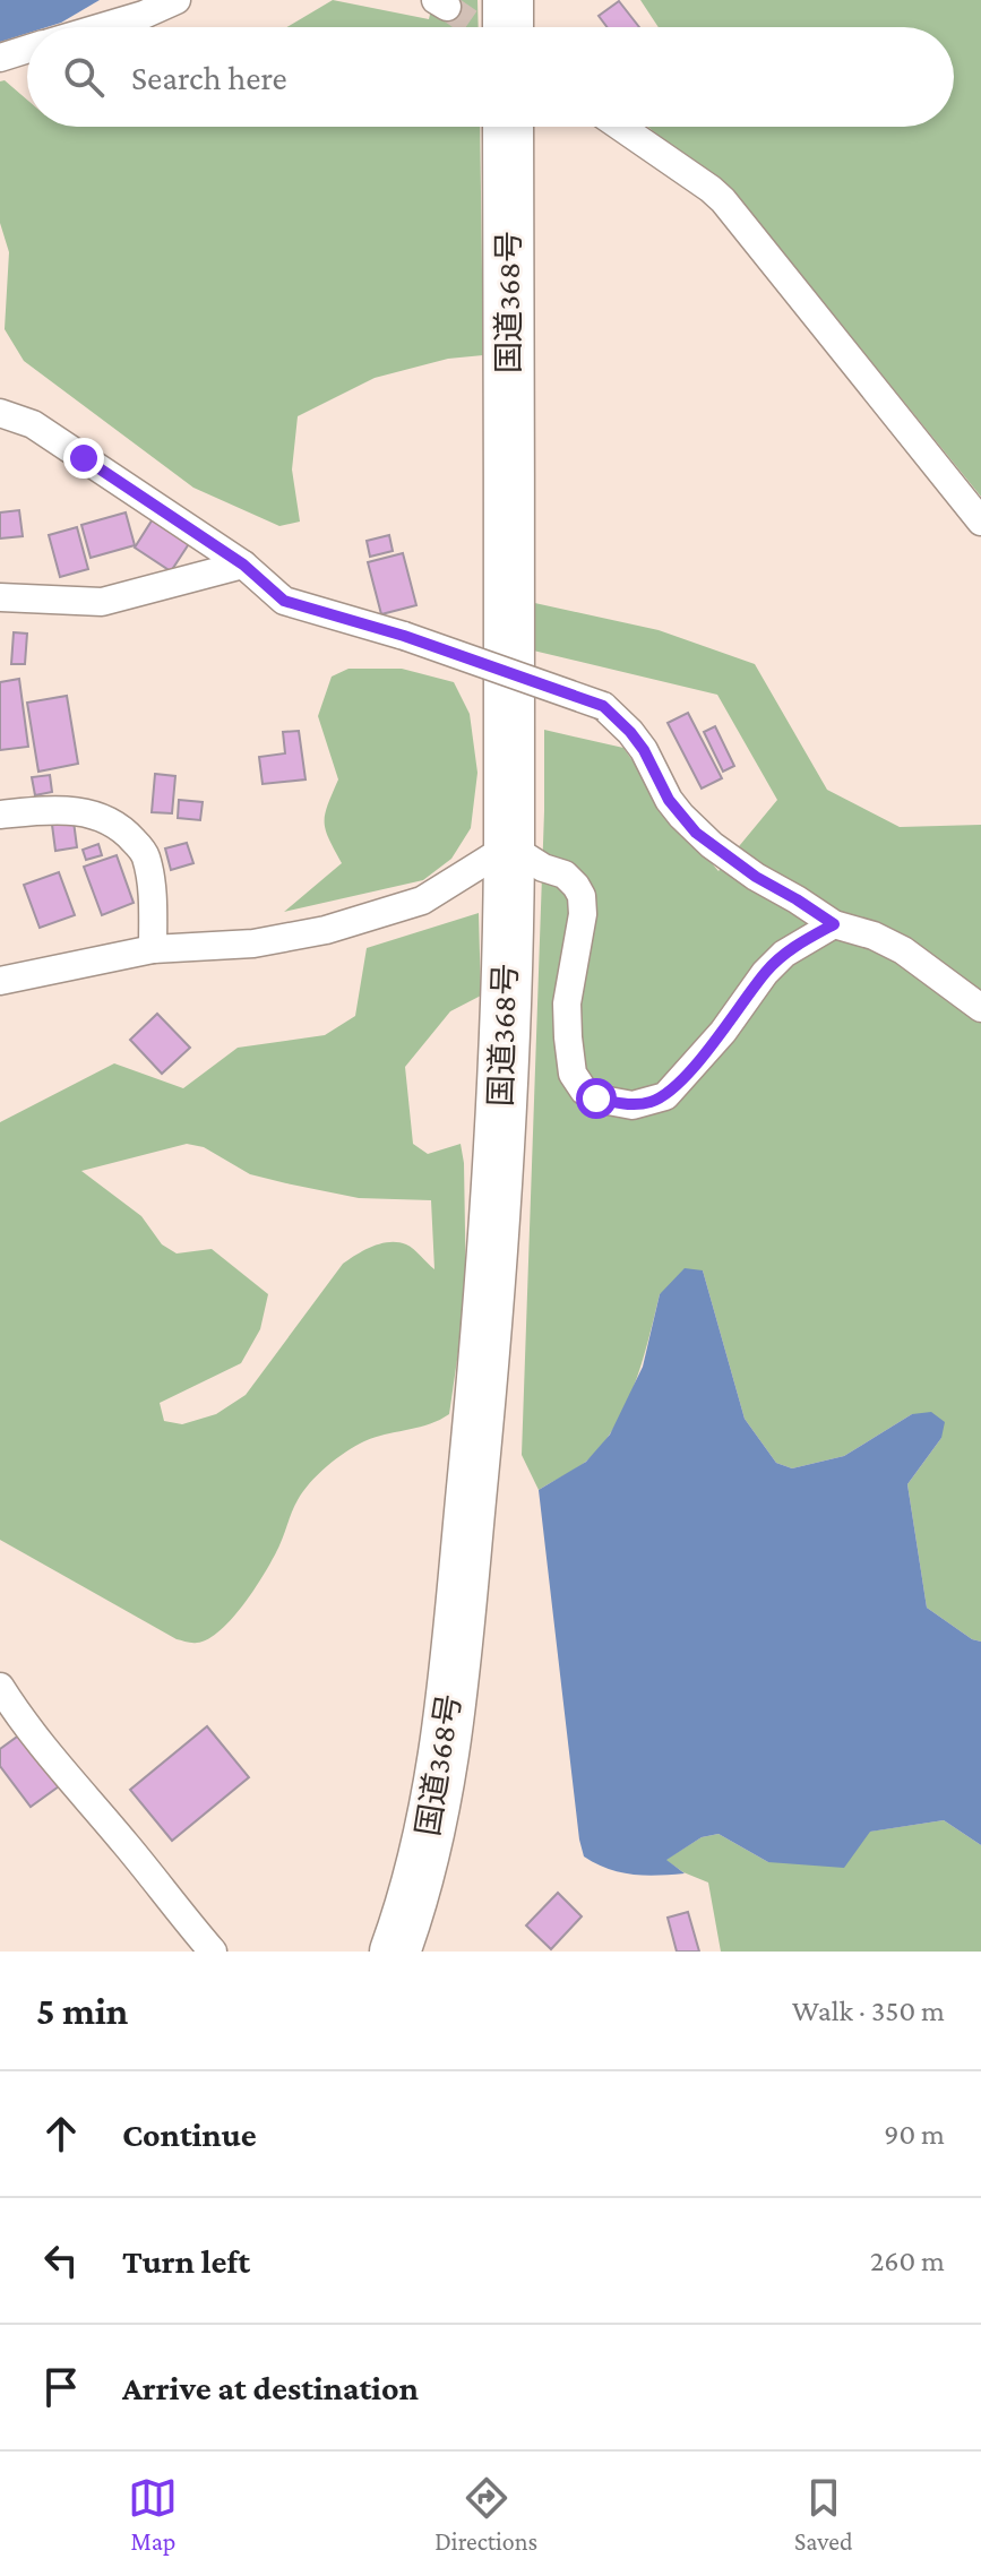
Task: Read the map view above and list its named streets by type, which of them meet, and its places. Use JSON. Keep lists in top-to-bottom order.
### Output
{
  "streets": {
    "highway": ["国道368号"]
  },
  "page": {
    "search": "Search here",
    "heading": ["5 min", "Walk · 350 m"],
    "list": [
      ["Continue", "90 m"],
      ["Turn left", "260 m"],
      "Arrive at destination"
    ],
    "nav": ["Map", "Directions", "Saved"]
  }
}
